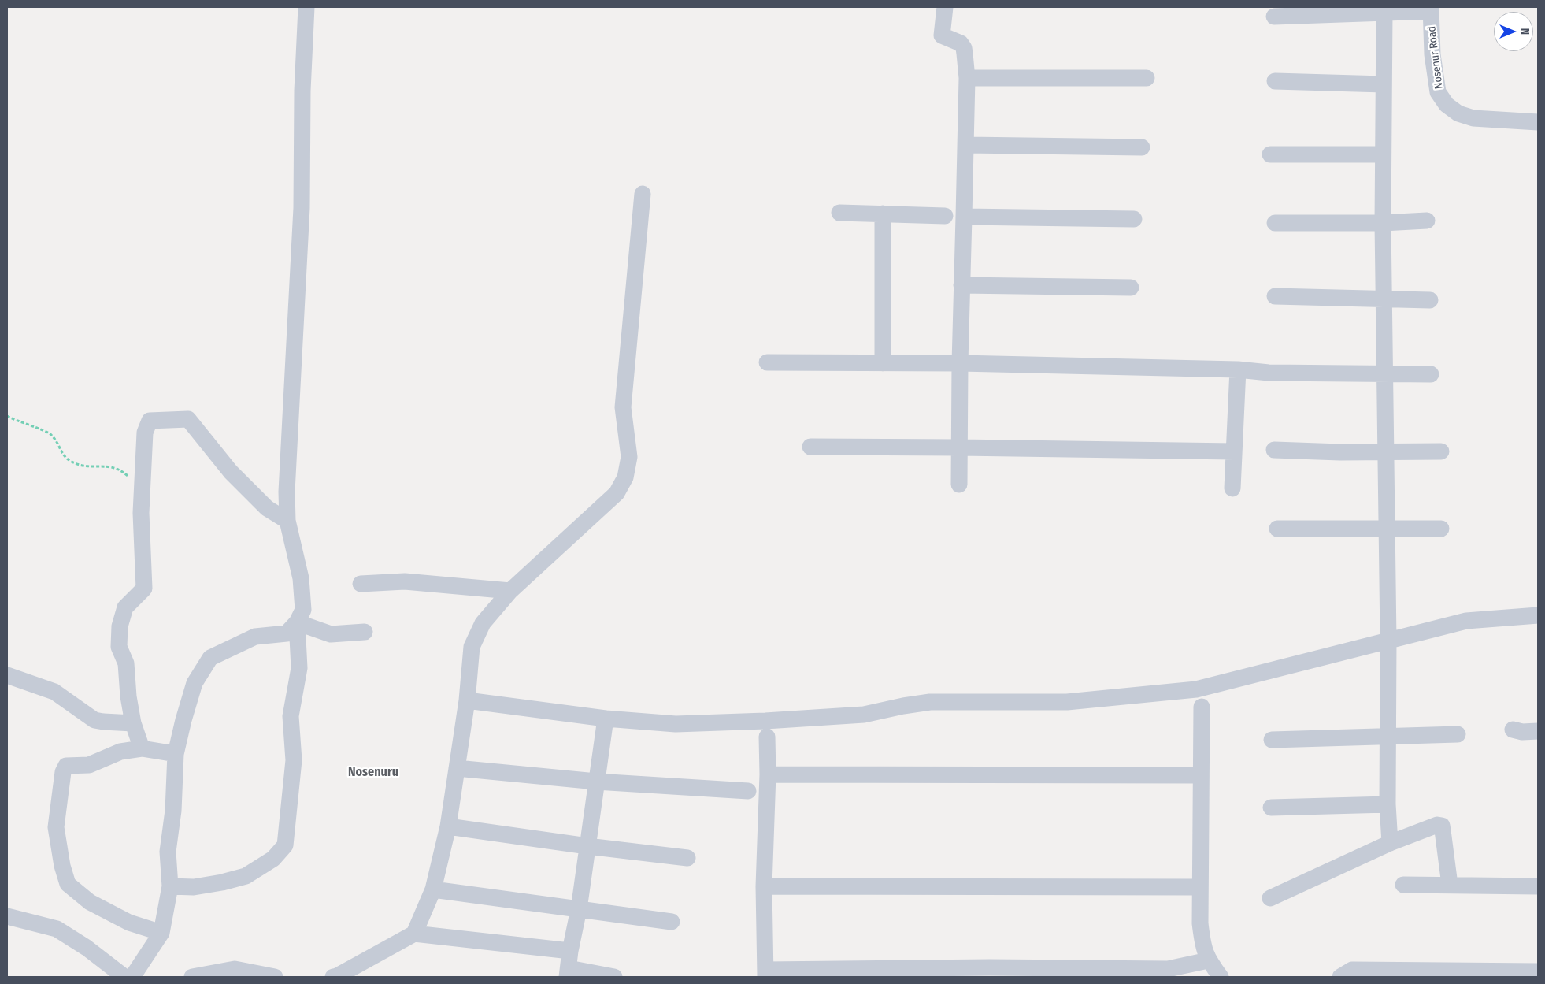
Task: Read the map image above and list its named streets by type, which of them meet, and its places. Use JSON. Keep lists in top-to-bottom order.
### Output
{
  "streets": {
    "street": ["Nosenur Road"]
  },
  "districts": ["Nosenuru"],
  "north": "right"
}
